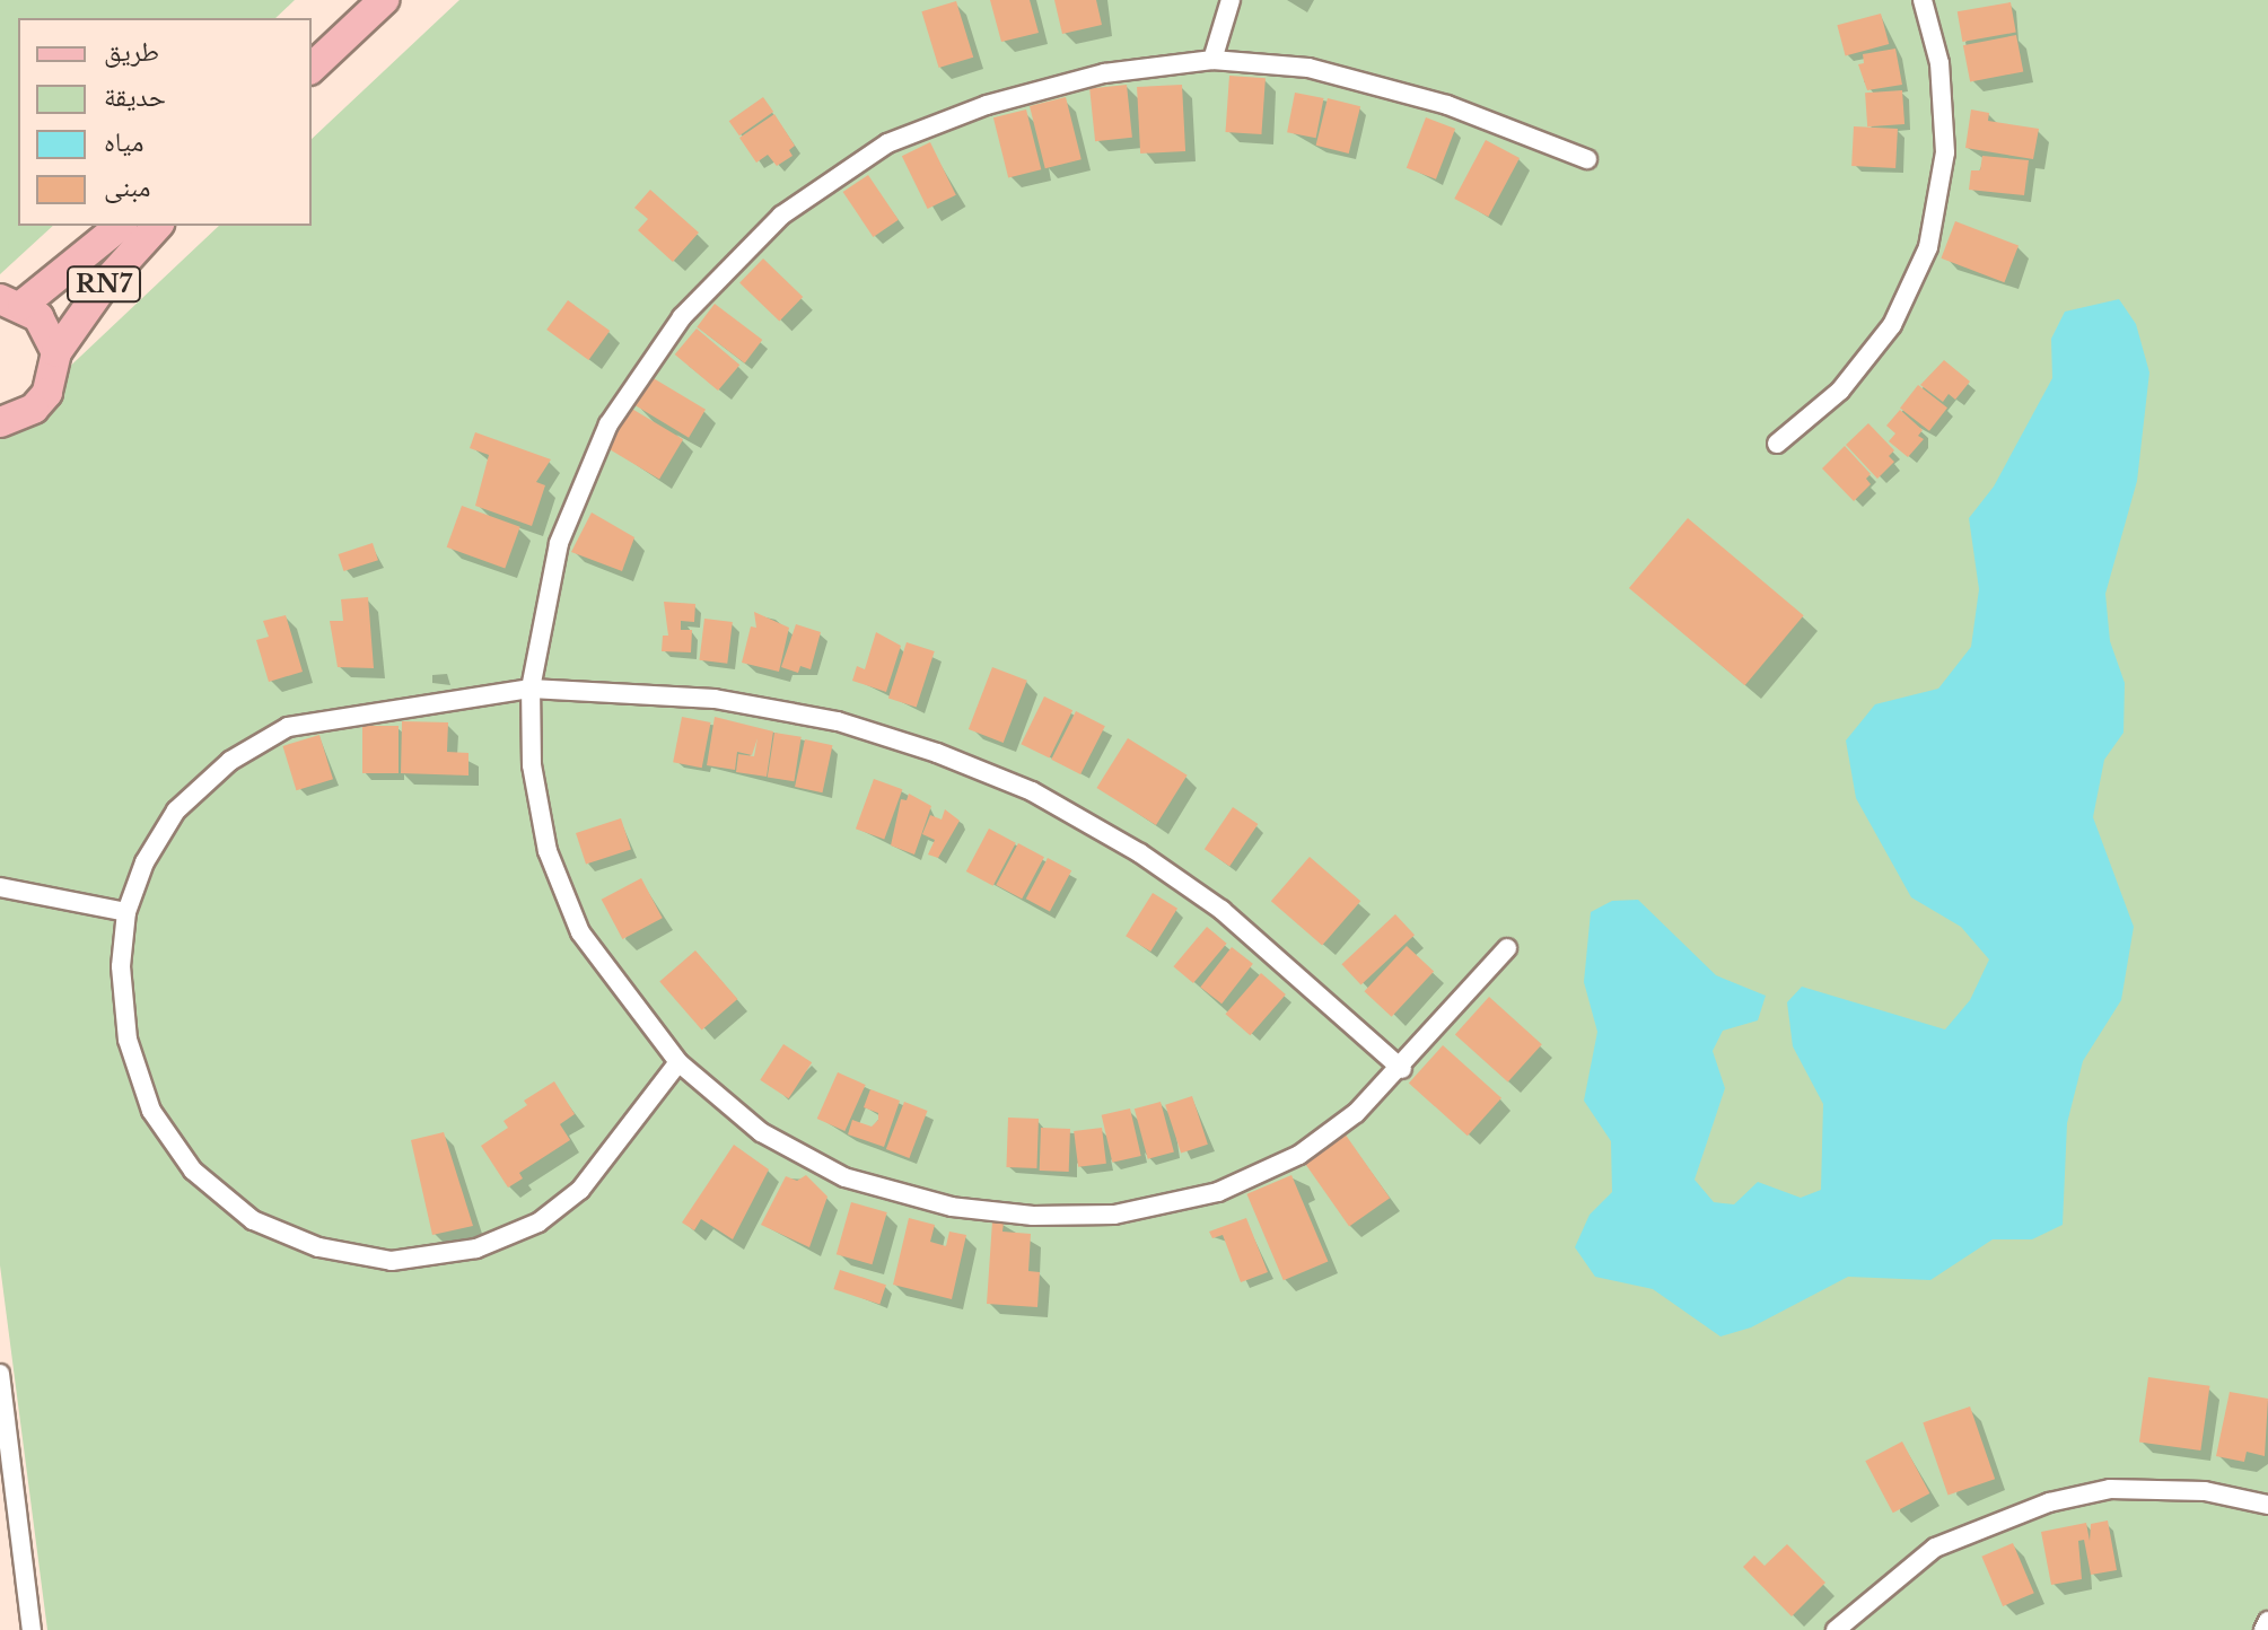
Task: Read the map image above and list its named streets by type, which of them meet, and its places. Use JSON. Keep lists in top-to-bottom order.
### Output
{
  "streets": {
    "main road": ["RN7"]
  },
  "legend": [
    "طريق",
    "حديقة",
    "مياه",
    "مبنى"
  ]
}
